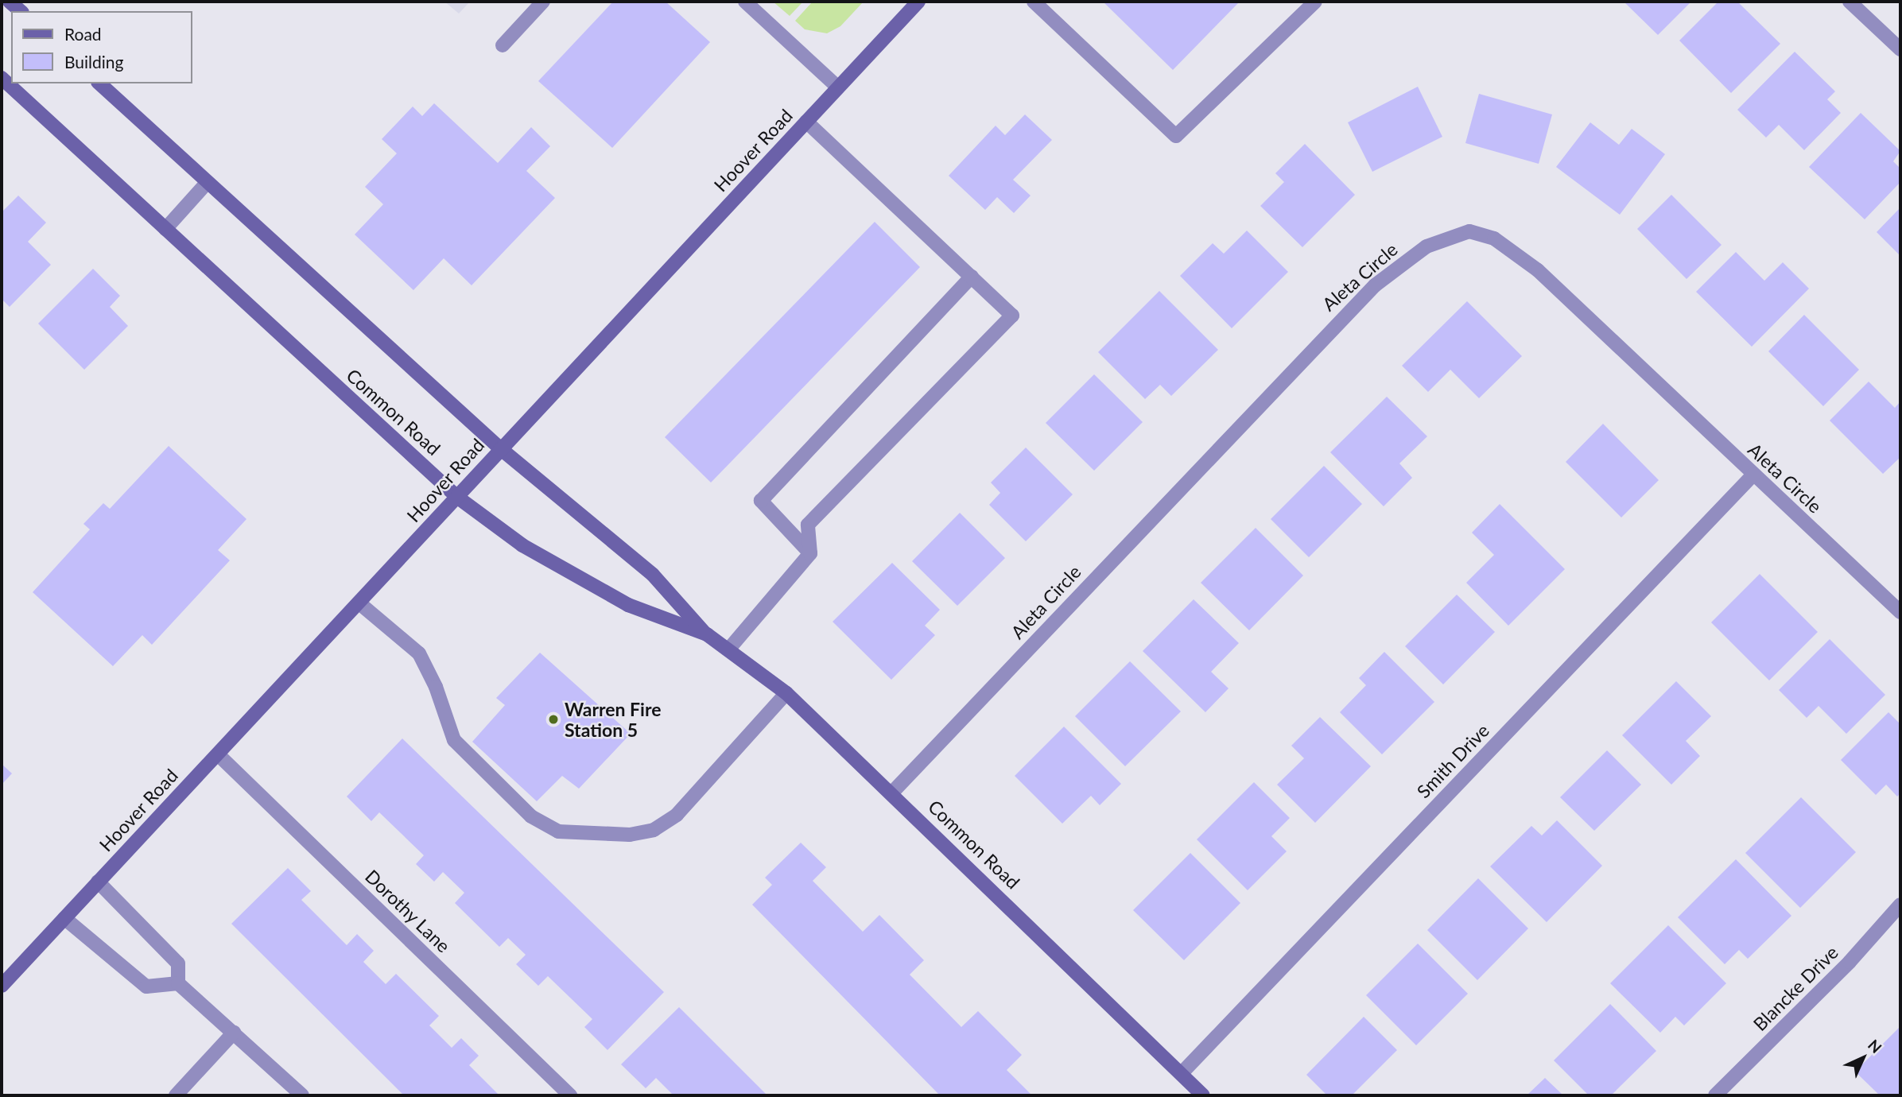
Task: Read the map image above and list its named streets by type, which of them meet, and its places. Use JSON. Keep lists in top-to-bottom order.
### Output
{
  "streets": {
    "street": [
      "Hoover Road",
      "Aleta Circle",
      "Common Road",
      "Smith Drive",
      "Dorothy Lane",
      "Blancke Drive"
    ]
  },
  "crossings": [
    ["Hoover Road", "Common Road"],
    ["Hoover Road", "Dorothy Lane"],
    ["Aleta Circle", "Common Road"],
    ["Aleta Circle", "Smith Drive"],
    ["Common Road", "Smith Drive"]
  ],
  "places": ["Warren Fire Station 5"],
  "legend": ["Road", "Building"],
  "north": "top right"
}
